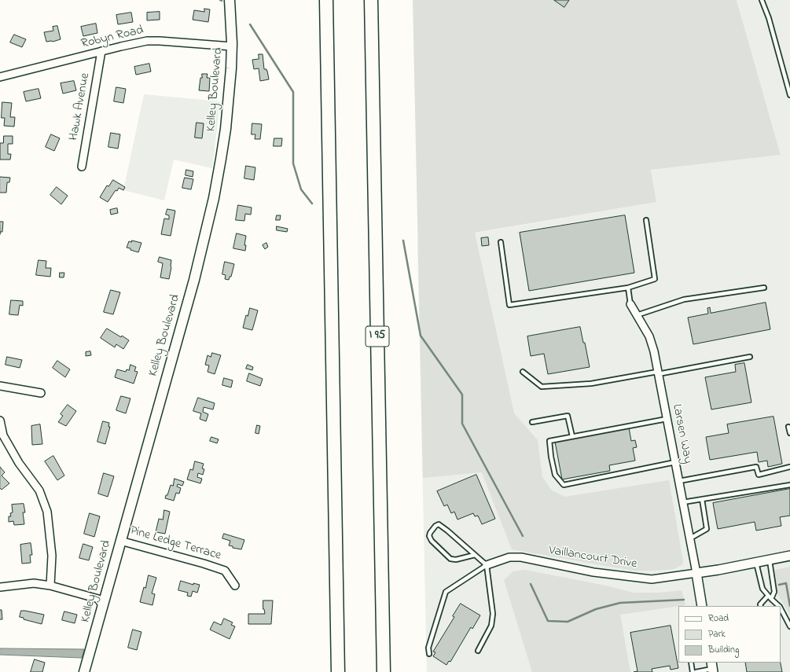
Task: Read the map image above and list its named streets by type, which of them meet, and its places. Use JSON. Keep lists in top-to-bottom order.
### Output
{
  "streets": {
    "highway": ["I 95"],
    "main road": ["Kelley Boulevard"],
    "street": [
      "Robyn Road",
      "Hawk Avenue",
      "Larsen Way",
      "Pine Ledge Terrace",
      "Vaillancourt Drive"
    ]
  },
  "crossings": [
    ["Robyn Road", "Kelley Boulevard"],
    ["Robyn Road", "Hawk Avenue"],
    ["Kelley Boulevard", "Pine Ledge Terrace"],
    ["Larsen Way", "Vaillancourt Drive"]
  ],
  "legend": ["Road", "Park", "Building"]
}
